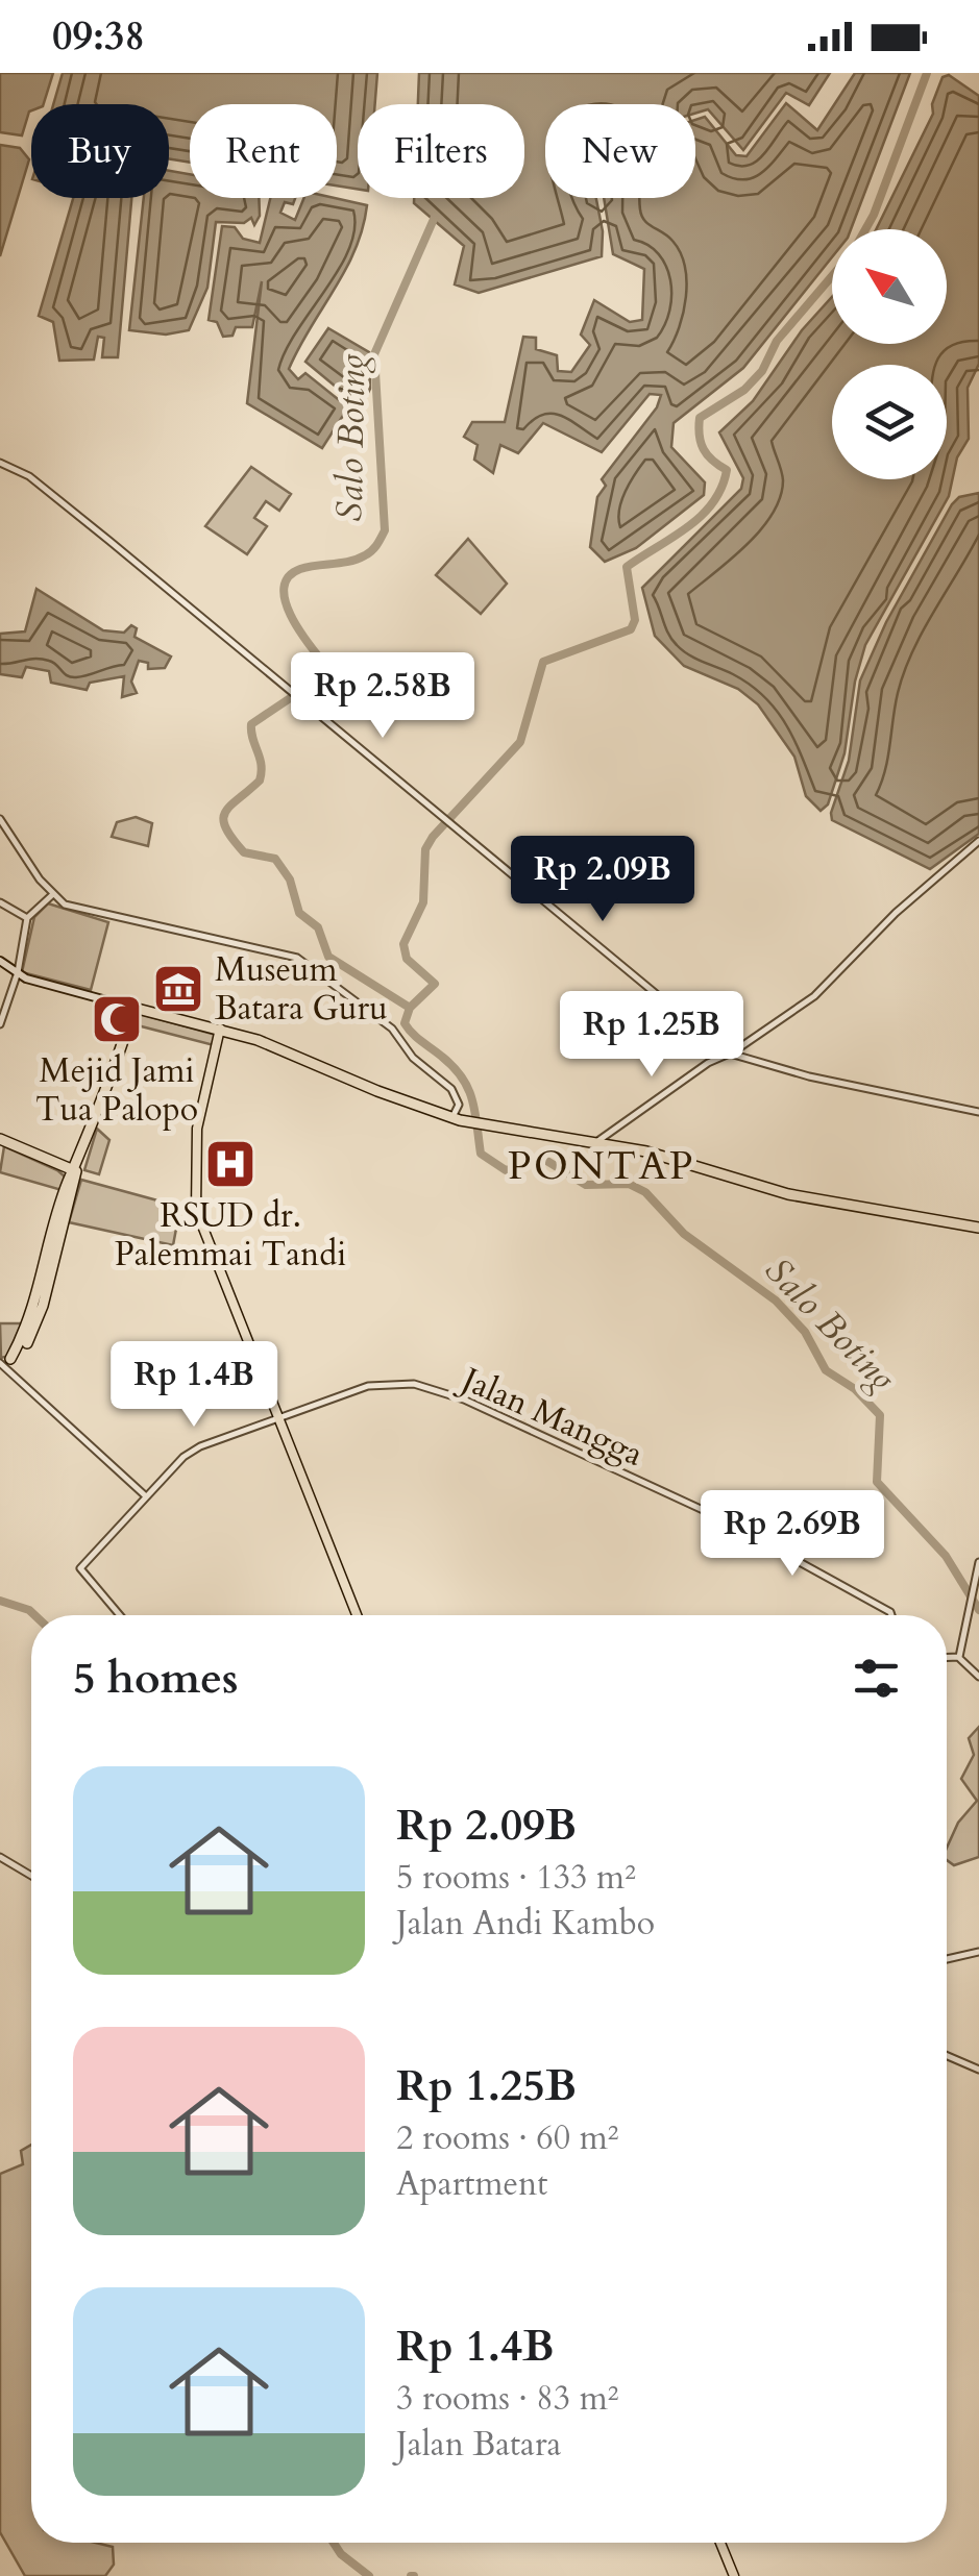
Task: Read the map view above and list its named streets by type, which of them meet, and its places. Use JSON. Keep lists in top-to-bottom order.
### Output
{
  "streets": {
    "street": ["Jalan Mangga"]
  },
  "districts": ["PONTAP"],
  "water": ["Salo Boting"],
  "places": {
    "museum": ["Museum Batara Guru"],
    "mosque": ["Mejid Jami Tua Palopo"],
    "hospital": ["RSUD dr. Palemmai Tandi"]
  },
  "north": "top left",
  "page": {
    "status": "09:38",
    "chip": [
      "Buy",
      "Rent",
      "Filters",
      "New"
    ],
    "price": [
      "Rp 2.58B",
      "Rp 2.09B",
      "Rp 1.25B",
      "Rp 1.4B",
      "Rp 2.69B"
    ],
    "heading": "5 homes",
    "list": [
      {
        "name": "Rp 2.09B",
        "note": "5 rooms · 133 m² · Jalan Andi Kambo"
      },
      {
        "name": "Rp 1.25B",
        "note": "2 rooms · 60 m² · Apartment"
      },
      {
        "name": "Rp 1.4B",
        "note": "3 rooms · 83 m² · Jalan Batara"
      }
    ]
  }
}
